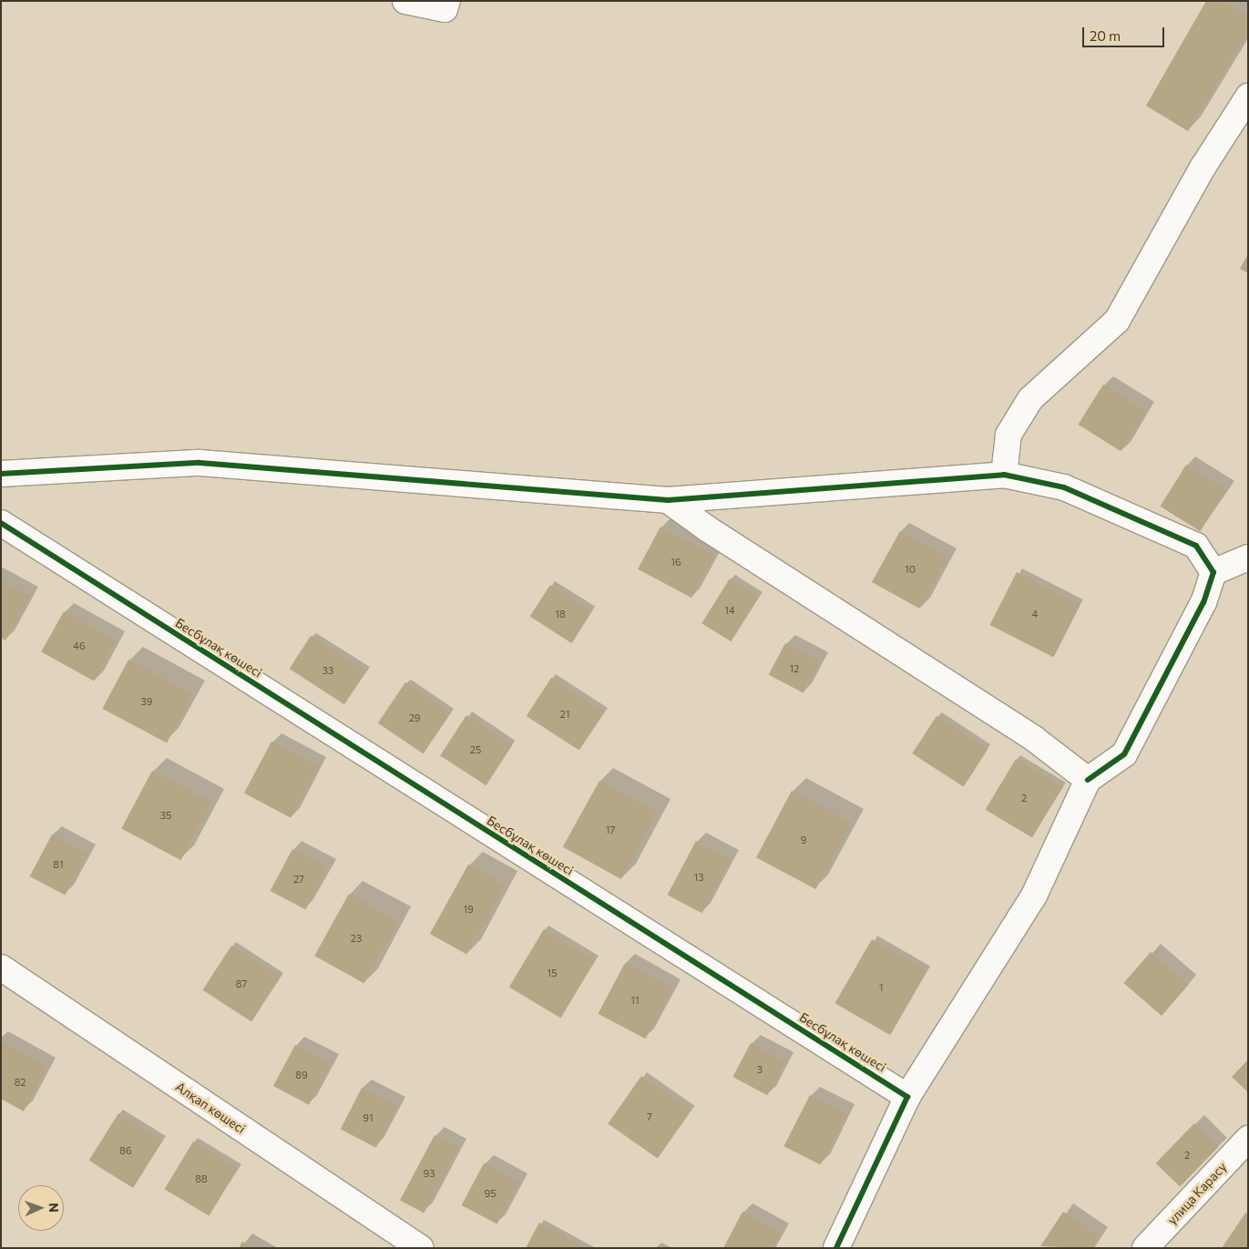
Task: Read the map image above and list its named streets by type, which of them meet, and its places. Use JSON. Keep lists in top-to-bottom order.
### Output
{
  "streets": {
    "street": ["Бесбұлақ көшесі", "Алқап көшесі", "улица Карасу"]
  },
  "house_numbers": [
    "16",
    "10",
    "14",
    "18",
    "4",
    "46",
    "12",
    "33",
    "39",
    "21",
    "29",
    "25",
    "2",
    "35",
    "17",
    "9",
    "81",
    "13",
    "27",
    "19",
    "23",
    "15",
    "87",
    "1",
    "11",
    "3",
    "89",
    "82",
    "7",
    "91",
    "86",
    "2",
    "93",
    "88",
    "95"
  ],
  "scale_bar": "20 m",
  "north": "right"
}
